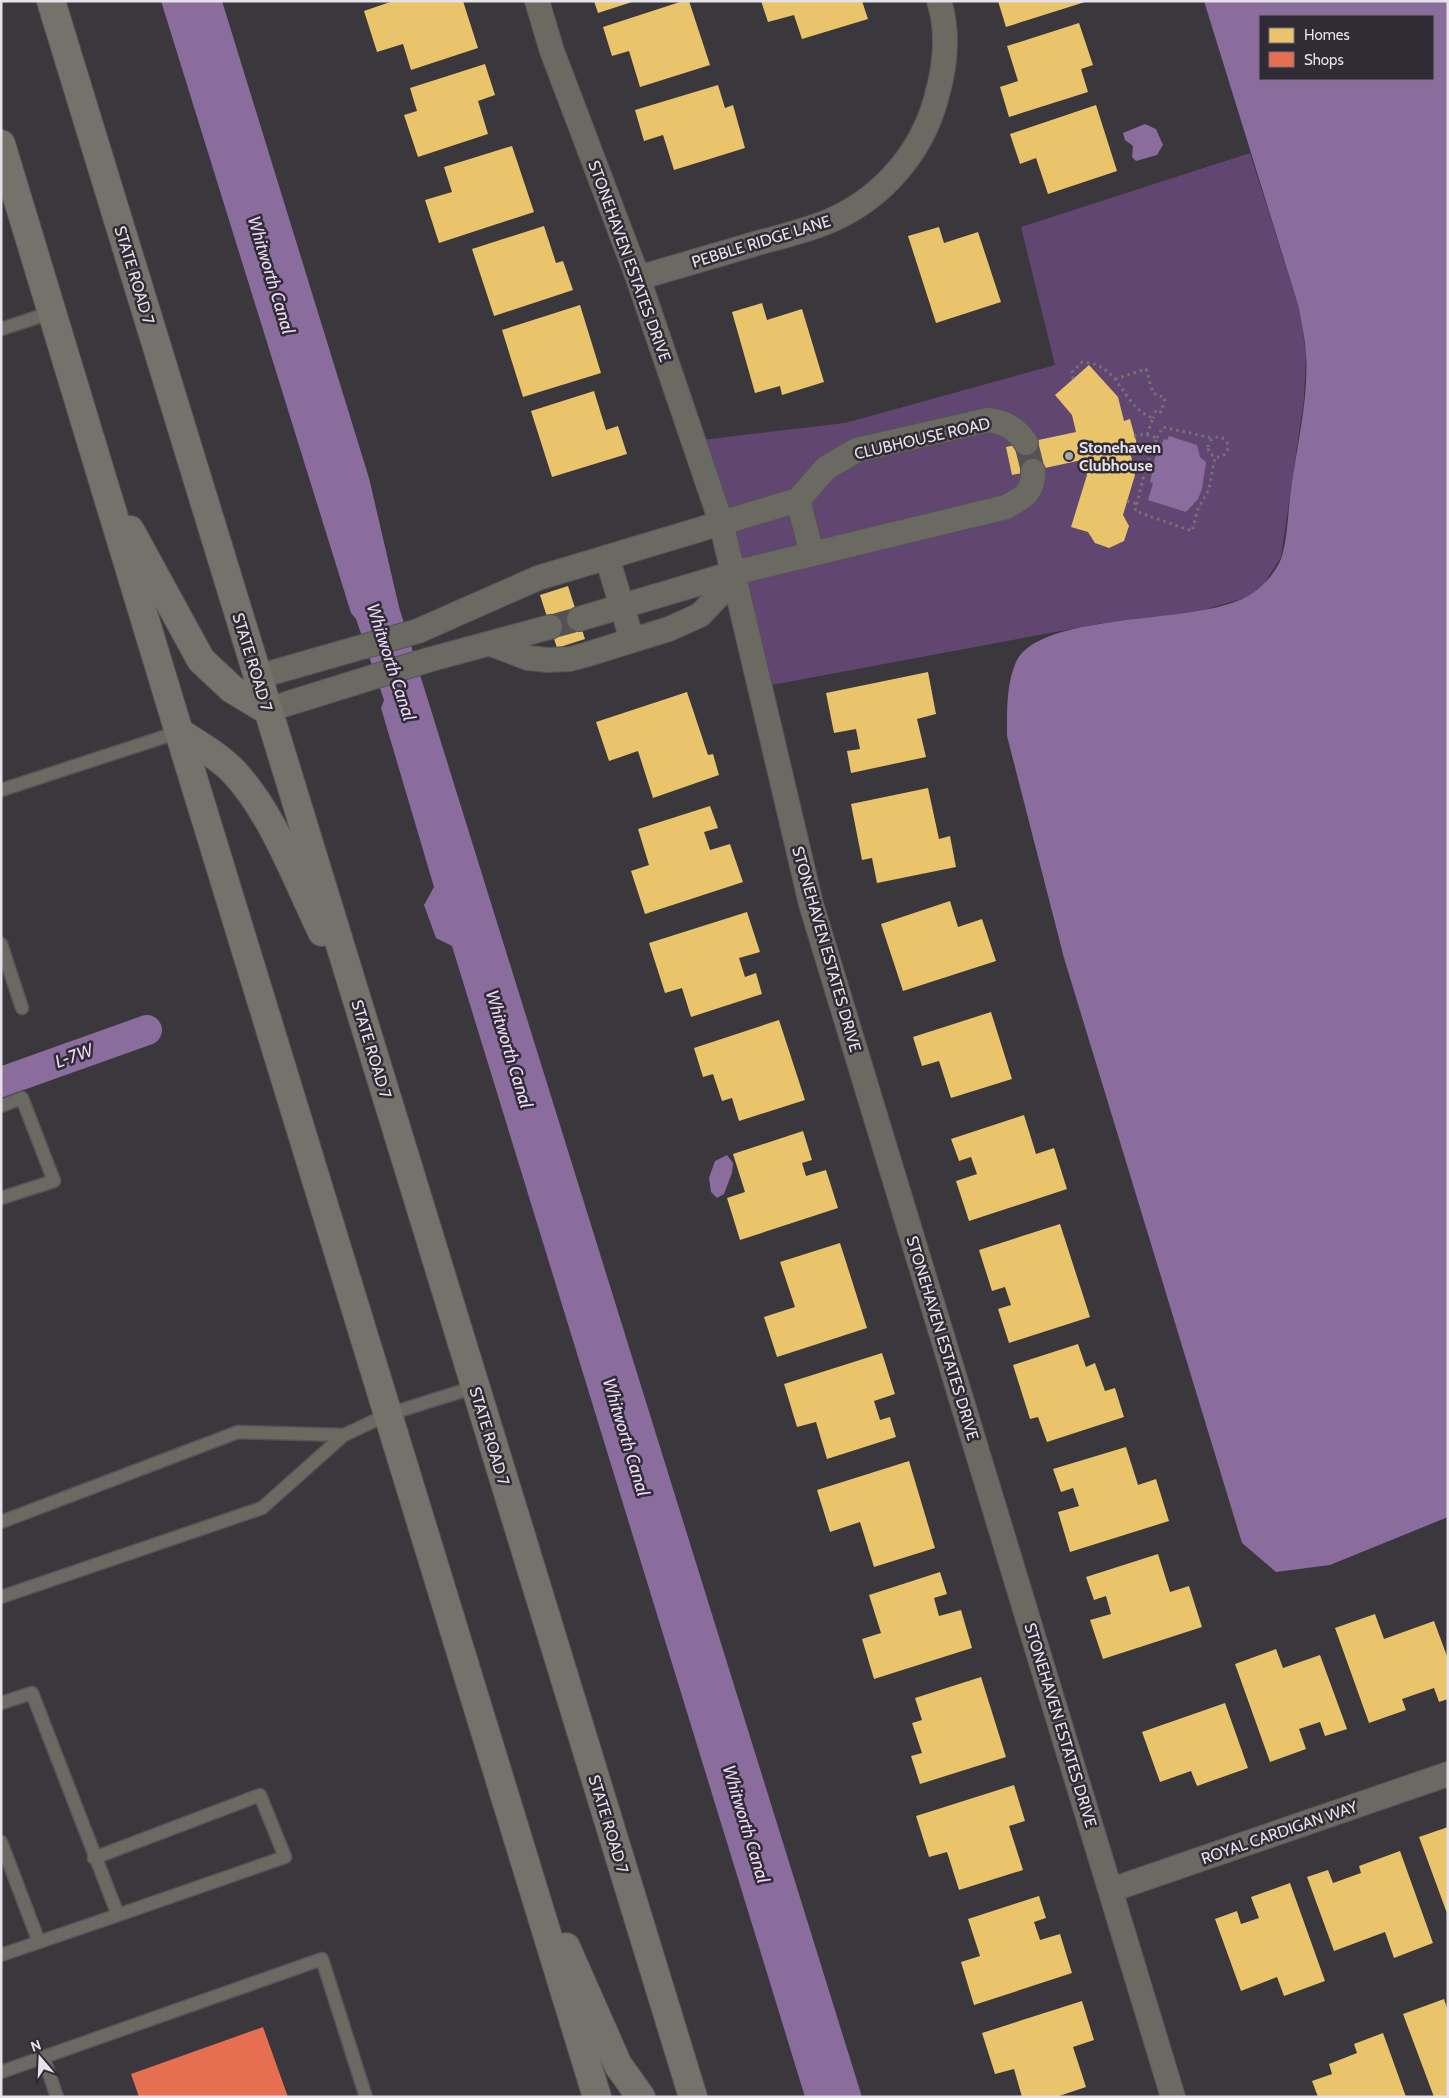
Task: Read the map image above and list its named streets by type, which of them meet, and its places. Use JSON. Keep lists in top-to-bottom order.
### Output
{
  "streets": {
    "main road": ["STATE ROAD 7"],
    "street": [
      "PEBBLE RIDGE LANE",
      "STONEHAVEN ESTATES DRIVE",
      "CLUBHOUSE ROAD",
      "ROYAL CARDIGAN WAY"
    ]
  },
  "crossings": [
    ["PEBBLE RIDGE LANE", "STONEHAVEN ESTATES DRIVE"],
    ["STONEHAVEN ESTATES DRIVE", "ROYAL CARDIGAN WAY"]
  ],
  "water": ["Whitworth Canal", "L-7W"],
  "places": ["Stonehaven Clubhouse"],
  "legend": ["Homes", "Shops"],
  "north": "top"
}
